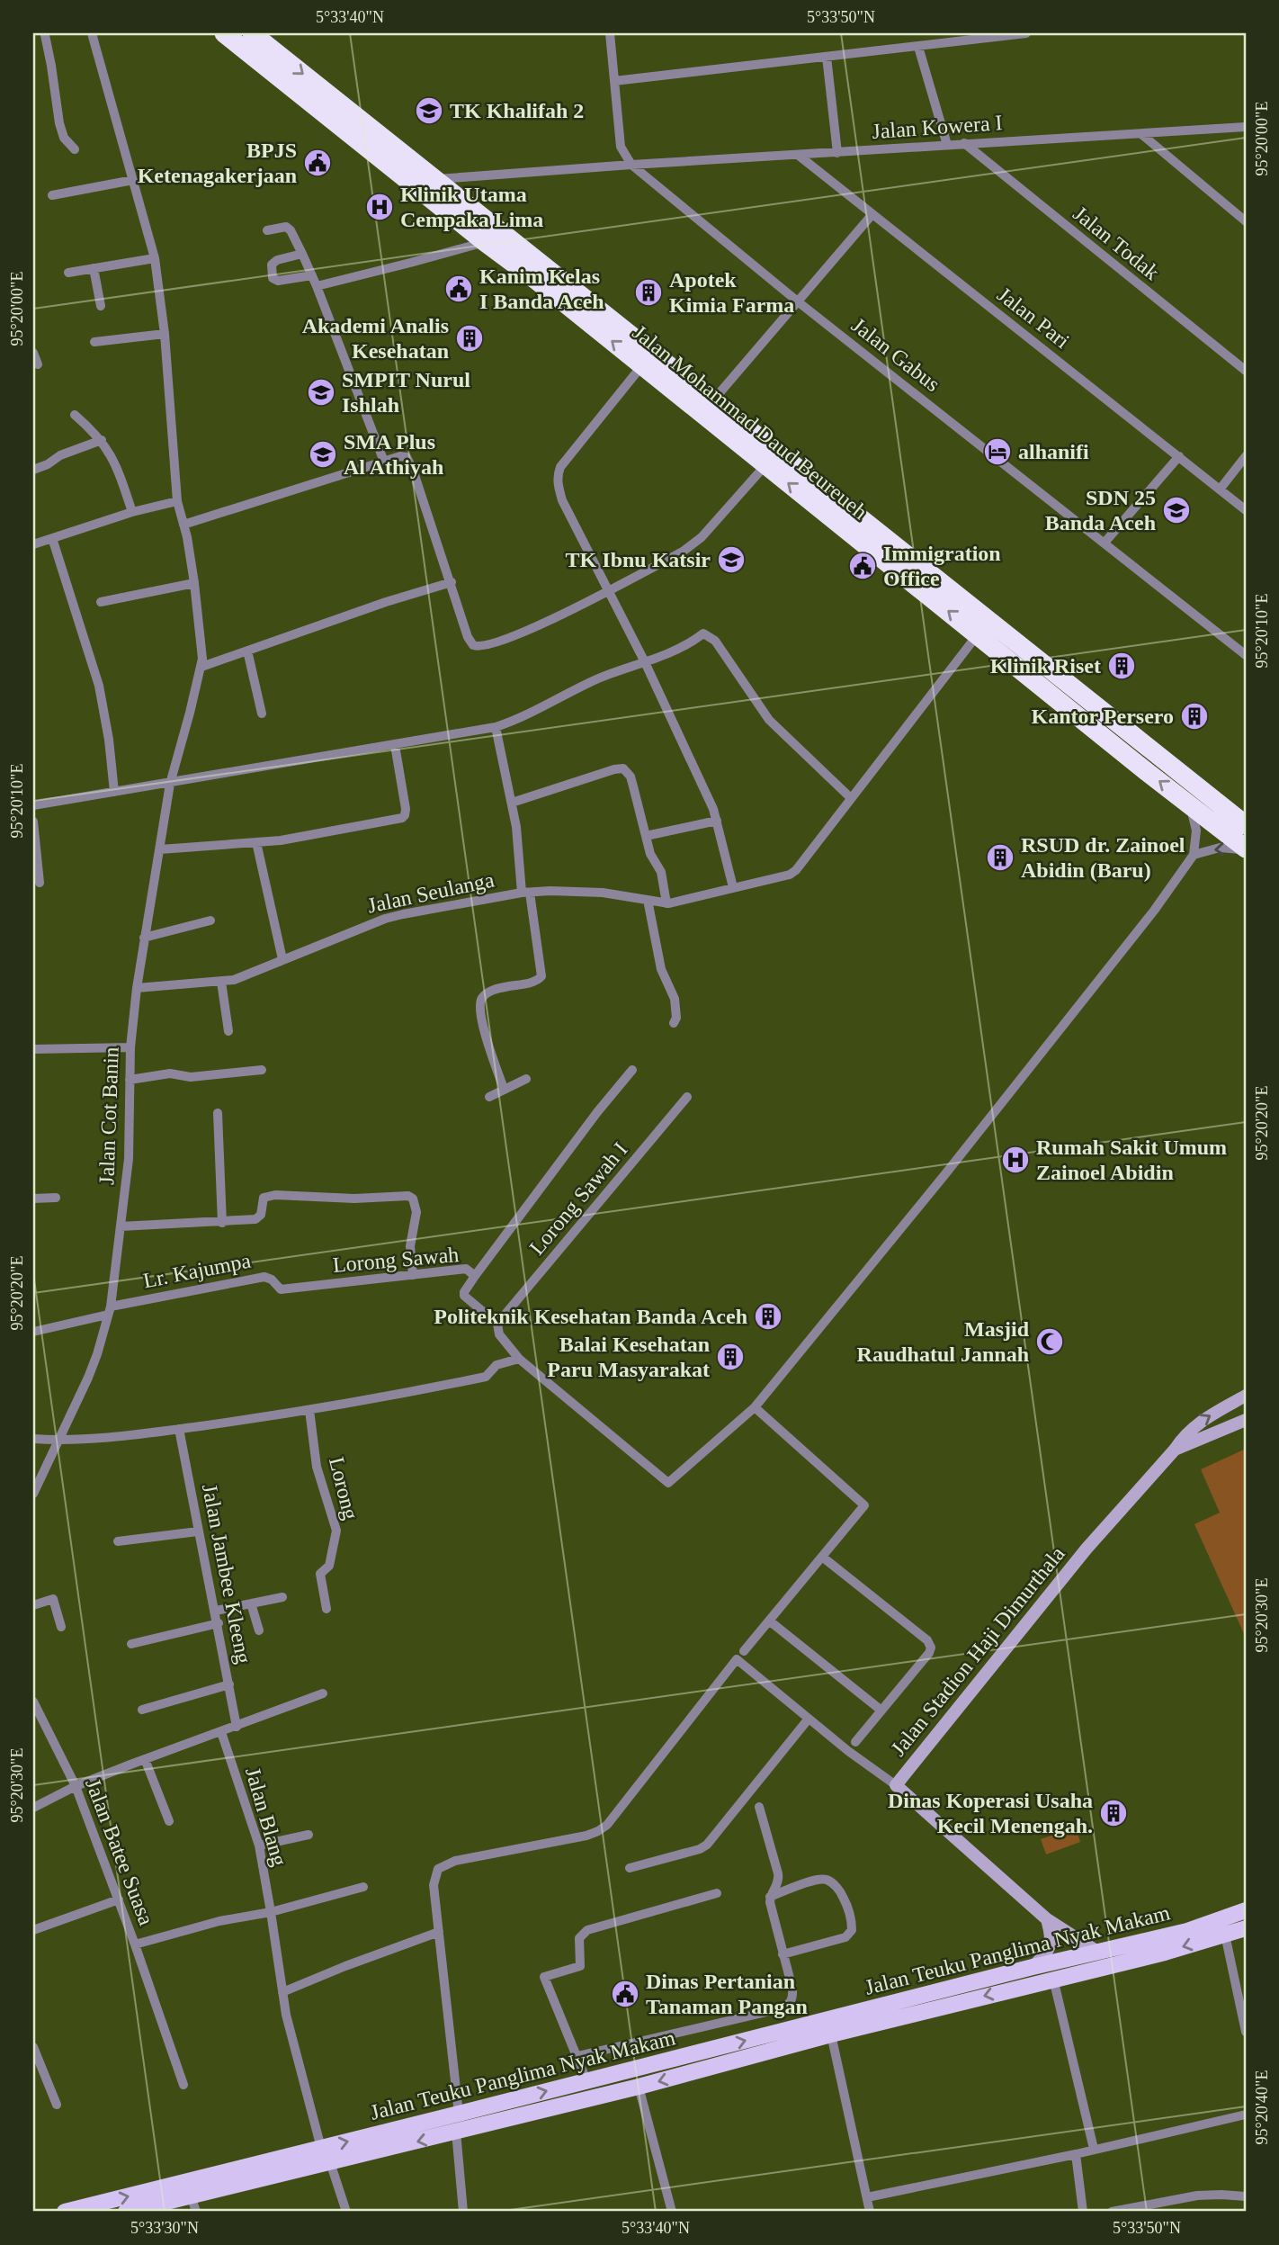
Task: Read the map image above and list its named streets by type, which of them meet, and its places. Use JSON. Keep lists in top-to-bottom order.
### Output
{
  "streets": {
    "highway": ["Jalan Mohammad Daud Beureueh"],
    "main road": ["Jalan Teuku Panglima Nyak Makam"],
    "street": [
      "Jalan Kowera I",
      "Jalan Todak",
      "Jalan Pari",
      "Jalan Gabus",
      "Jalan Seulanga",
      "Jalan Cot Banin",
      "Lorong Sawah I",
      "Lorong Sawah",
      "Lr. Kajumpa",
      "Lorong",
      "Jalan Jambee Kleeng",
      "Jalan Stadion Haji Dimurthala",
      "Jalan Blang",
      "Jalan Batee Suasa"
    ]
  },
  "crossings": [
    ["Jalan Kowera I", "Jalan Todak"],
    ["Jalan Kowera I", "Jalan Pari"],
    ["Jalan Kowera I", "Jalan Gabus"],
    ["Jalan Kowera I", "Jalan Mohammad Daud Beureueh"],
    ["Jalan Seulanga", "Jalan Cot Banin"],
    ["Jalan Cot Banin", "Lr. Kajumpa"],
    ["Lorong Sawah I", "Lorong Sawah"],
    ["Lorong Sawah", "Lr. Kajumpa"],
    ["Jalan Stadion Haji Dimurthala", "Jalan Teuku Panglima Nyak Makam"],
    ["Jalan Blang", "Jalan Batee Suasa"]
  ],
  "places": {
    "school or university": [
      "TK Khalifah 2",
      "SMPIT Nurul Ishlah",
      "SMA Plus Al Athiyah",
      "SDN 25 Banda Aceh",
      "TK Ibnu Katsir"
    ],
    "public building": [
      "BPJS Ketenagakerjaan",
      "Kanim Kelas I Banda Aceh",
      "Immigration Office",
      "Dinas Pertanian Tanaman Pangan"
    ],
    "hospital": ["Klinik Utama Cempaka Lima", "Rumah Sakit Umum Zainoel Abidin"],
    "building": [
      "Apotek Kimia Farma",
      "Akademi Analis Kesehatan",
      "Klinik Riset",
      "Kantor Persero",
      "RSUD dr. Zainoel Abidin (Baru)",
      "Politeknik Kesehatan Banda Aceh",
      "Balai Kesehatan Paru Masyarakat",
      "Dinas Koperasi Usaha Kecil Menengah."
    ],
    "hotel": ["alhanifi"],
    "mosque": ["Masjid Raudhatul Jannah"]
  },
  "coordinates": [
    "5°33'40\"N",
    "5°33'50\"N",
    "95°20'00\"E",
    "95°20'10\"E",
    "95°20'20\"E",
    "95°20'30\"E",
    "95°20'40\"E",
    "5°33'30\"N"
  ]
}
